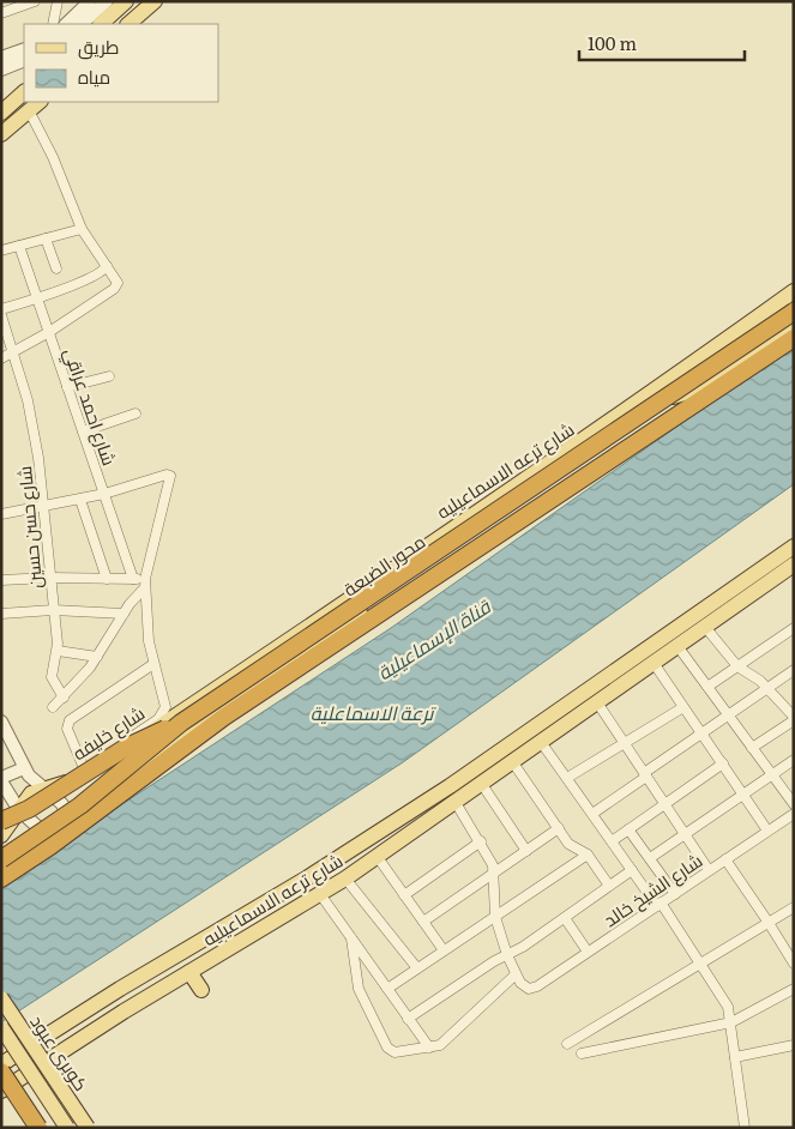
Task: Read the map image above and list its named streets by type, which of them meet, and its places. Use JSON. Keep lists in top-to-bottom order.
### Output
{
  "streets": {
    "highway": ["محور الضبعة"],
    "main road": ["شارع ترعه الاسماعيليه", "كوبرى عبود"],
    "street": [
      "شارع احمد عراقي",
      "شارع حسن حسين",
      "شارع خليفه",
      "شارع الشيخ خالد"
    ]
  },
  "crossings": [
    ["شارع ترعه الاسماعيليه", "محور الضبعة"],
    ["شارع ترعه الاسماعيليه", "شارع خليفه"]
  ],
  "water": ["قناة الإسماعيلية", "ترعة الاسماعلية"],
  "legend": ["طريق", "مياه"],
  "scale_bar": "100 m"
}
